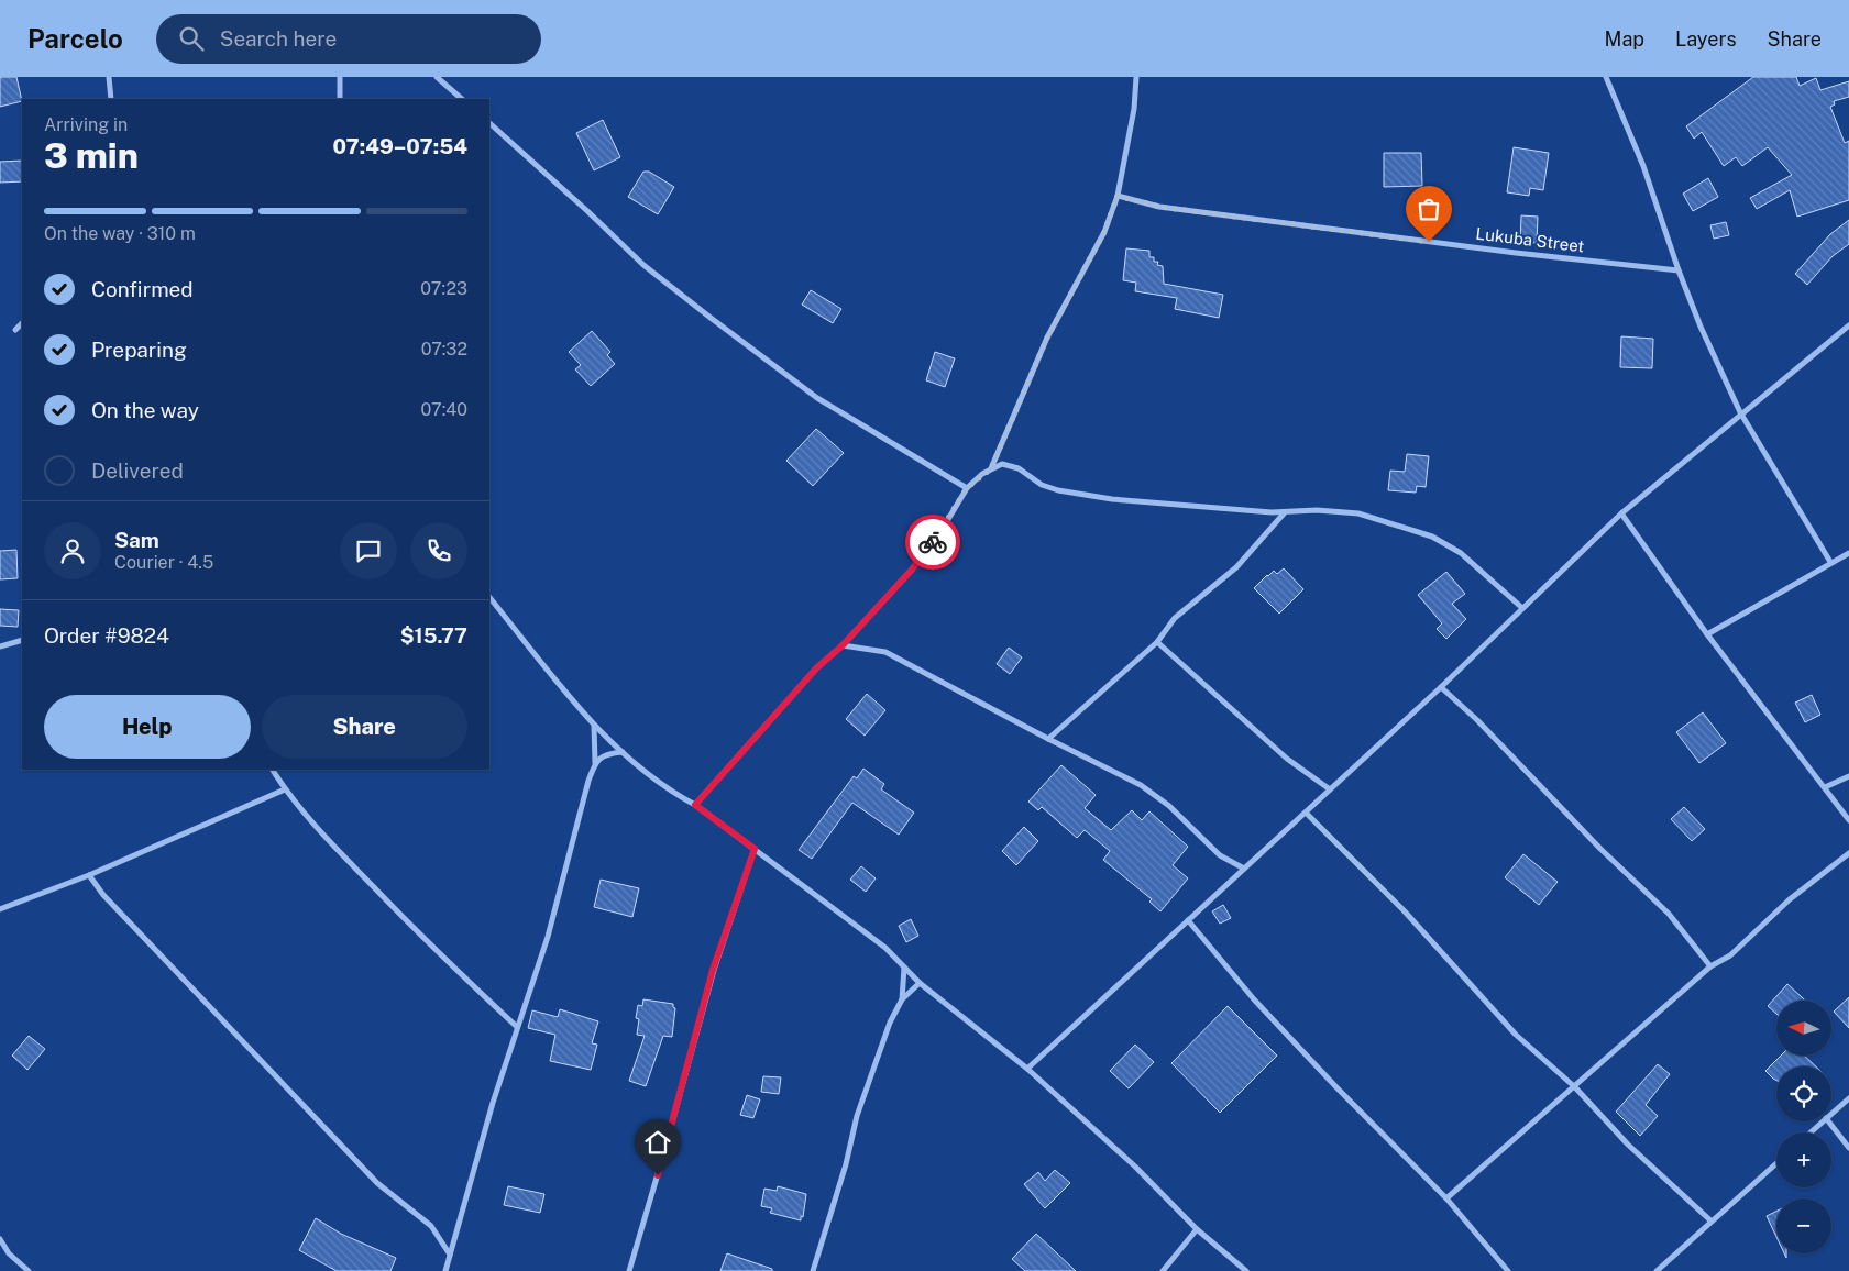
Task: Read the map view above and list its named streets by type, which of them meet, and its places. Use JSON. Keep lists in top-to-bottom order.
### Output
{
  "streets": {
    "street": ["Lukuba Street"]
  },
  "north": "left",
  "page": {
    "header": "Parcelo",
    "search": "Search here",
    "nav": ["Map", "Layers", "Share"],
    "heading": ["3 min", "Arriving in", "07:49–07:54"],
    "panel": [
      "Sam",
      "Courier · 4.5",
      "Order #9824",
      "$15.77"
    ],
    "bar": "On the way · 310 m",
    "list": [
      ["Confirmed", "07:23"],
      ["Preparing", "07:32"],
      ["On the way", "07:40"],
      "Delivered"
    ],
    "buttons": ["Help", "Share"],
    "map_buttons": ["+", "−"]
  }
}
